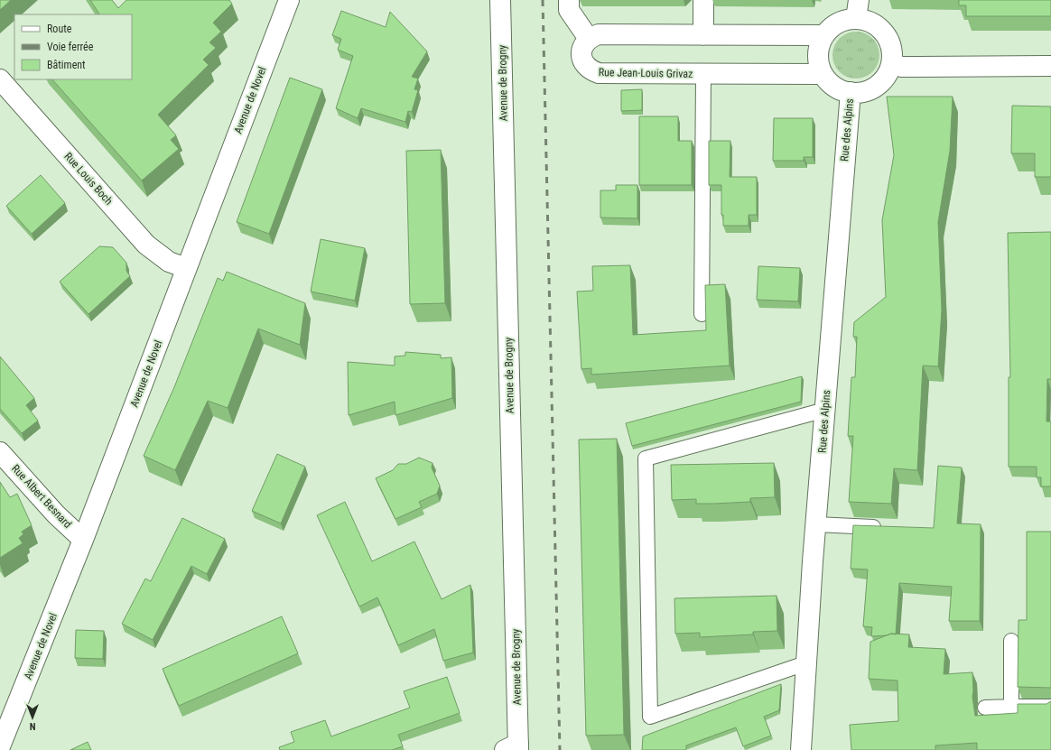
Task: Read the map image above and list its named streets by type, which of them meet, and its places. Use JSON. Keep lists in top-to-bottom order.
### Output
{
  "streets": {
    "street": [
      "Rue Jean-Louis Grivaz",
      "Avenue de Brogny",
      "Avenue de Novel",
      "Rue des Alpins",
      "Rue Louis Boch",
      "Rue Albert Besnard"
    ]
  },
  "crossings": [
    ["Rue Jean-Louis Grivaz", "Rue des Alpins"],
    ["Avenue de Novel", "Rue Louis Boch"],
    ["Avenue de Novel", "Rue Albert Besnard"]
  ],
  "legend": ["Route", "Voie ferrée", "Bâtiment"],
  "north": "bottom"
}
